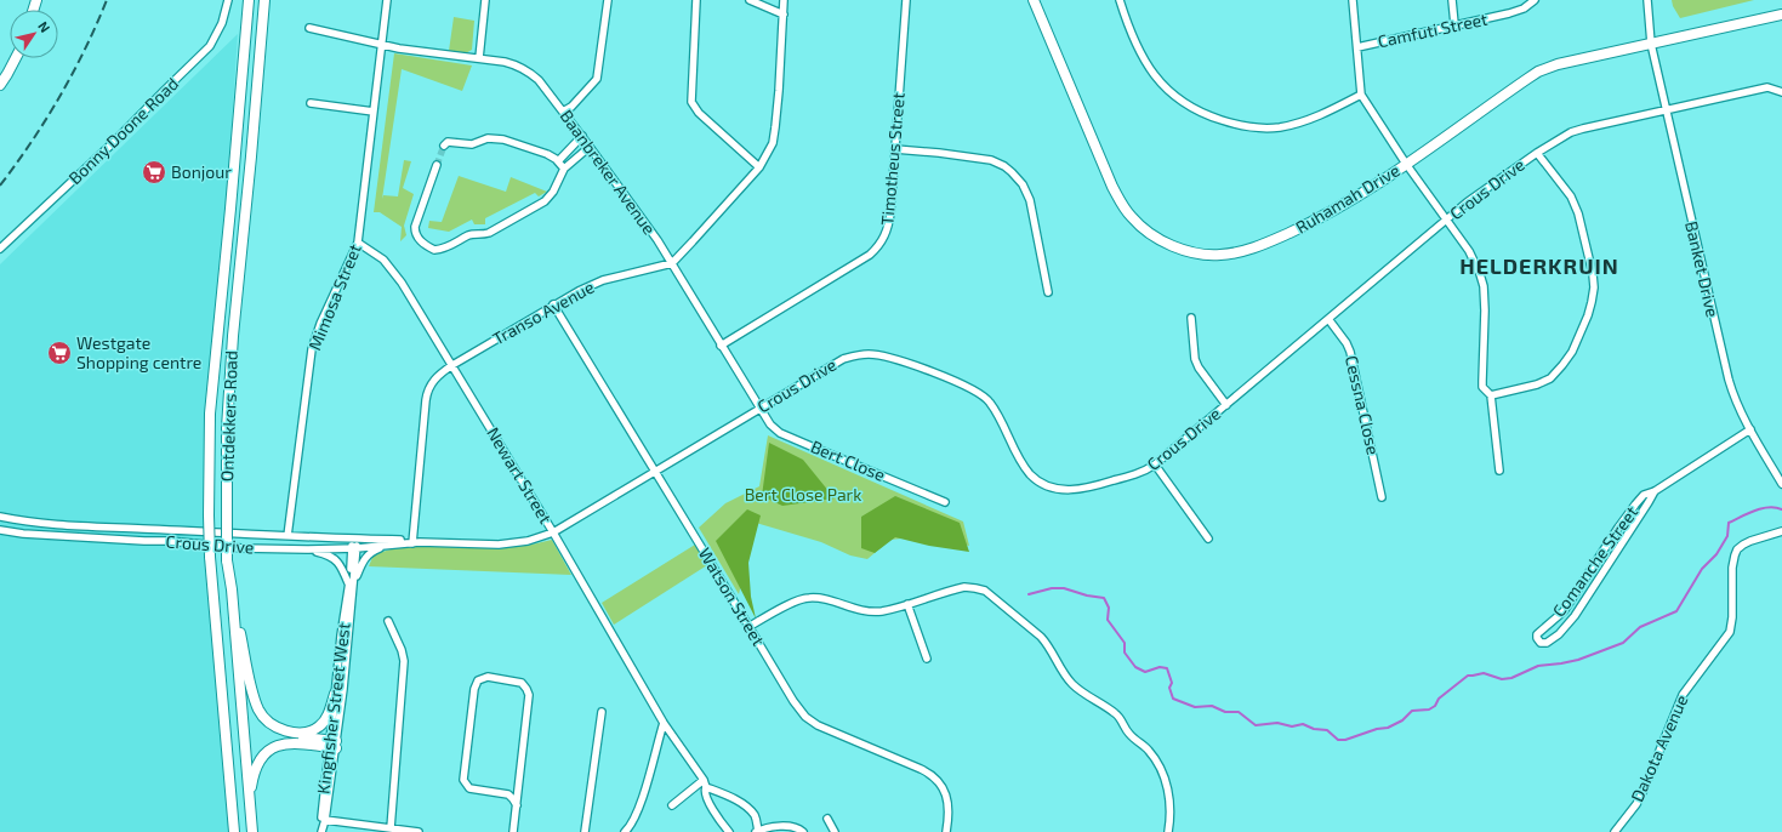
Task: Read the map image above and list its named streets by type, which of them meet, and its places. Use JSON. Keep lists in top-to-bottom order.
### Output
{
  "streets": {
    "main road": ["Ruhamah Drive", "Ontdekkers Road"],
    "street": [
      "Camfuti Street",
      "Bonny Doone Road",
      "Timotheus Street",
      "Baanbreker Avenue",
      "Crous Drive",
      "Banket Drive",
      "Mimosa Street",
      "Transo Avenue",
      "Cessna Close",
      "Bert Close",
      "Newart Street",
      "Comanche Street",
      "Watson Street",
      "Kingfisher Street West",
      "Dakota Avenue"
    ]
  },
  "crossings": [
    ["Timotheus Street", "Baanbreker Avenue"],
    ["Baanbreker Avenue", "Crous Drive"],
    ["Baanbreker Avenue", "Mimosa Street"],
    ["Baanbreker Avenue", "Transo Avenue"],
    ["Baanbreker Avenue", "Bert Close"],
    ["Crous Drive", "Banket Drive"],
    ["Crous Drive", "Mimosa Street"],
    ["Crous Drive", "Transo Avenue"],
    ["Crous Drive", "Cessna Close"],
    ["Crous Drive", "Bert Close"],
    ["Crous Drive", "Newart Street"],
    ["Crous Drive", "Watson Street"],
    ["Crous Drive", "Kingfisher Street West"],
    ["Ruhamah Drive", "Banket Drive"],
    ["Banket Drive", "Comanche Street"],
    ["Mimosa Street", "Newart Street"],
    ["Transo Avenue", "Newart Street"],
    ["Transo Avenue", "Watson Street"]
  ],
  "districts": ["HELDERKRUIN"],
  "parks": ["Bert Close Park"],
  "places": {
    "supermarket": ["Bonjour", "Westgate Shopping centre"]
  },
  "north": "top right"
}
